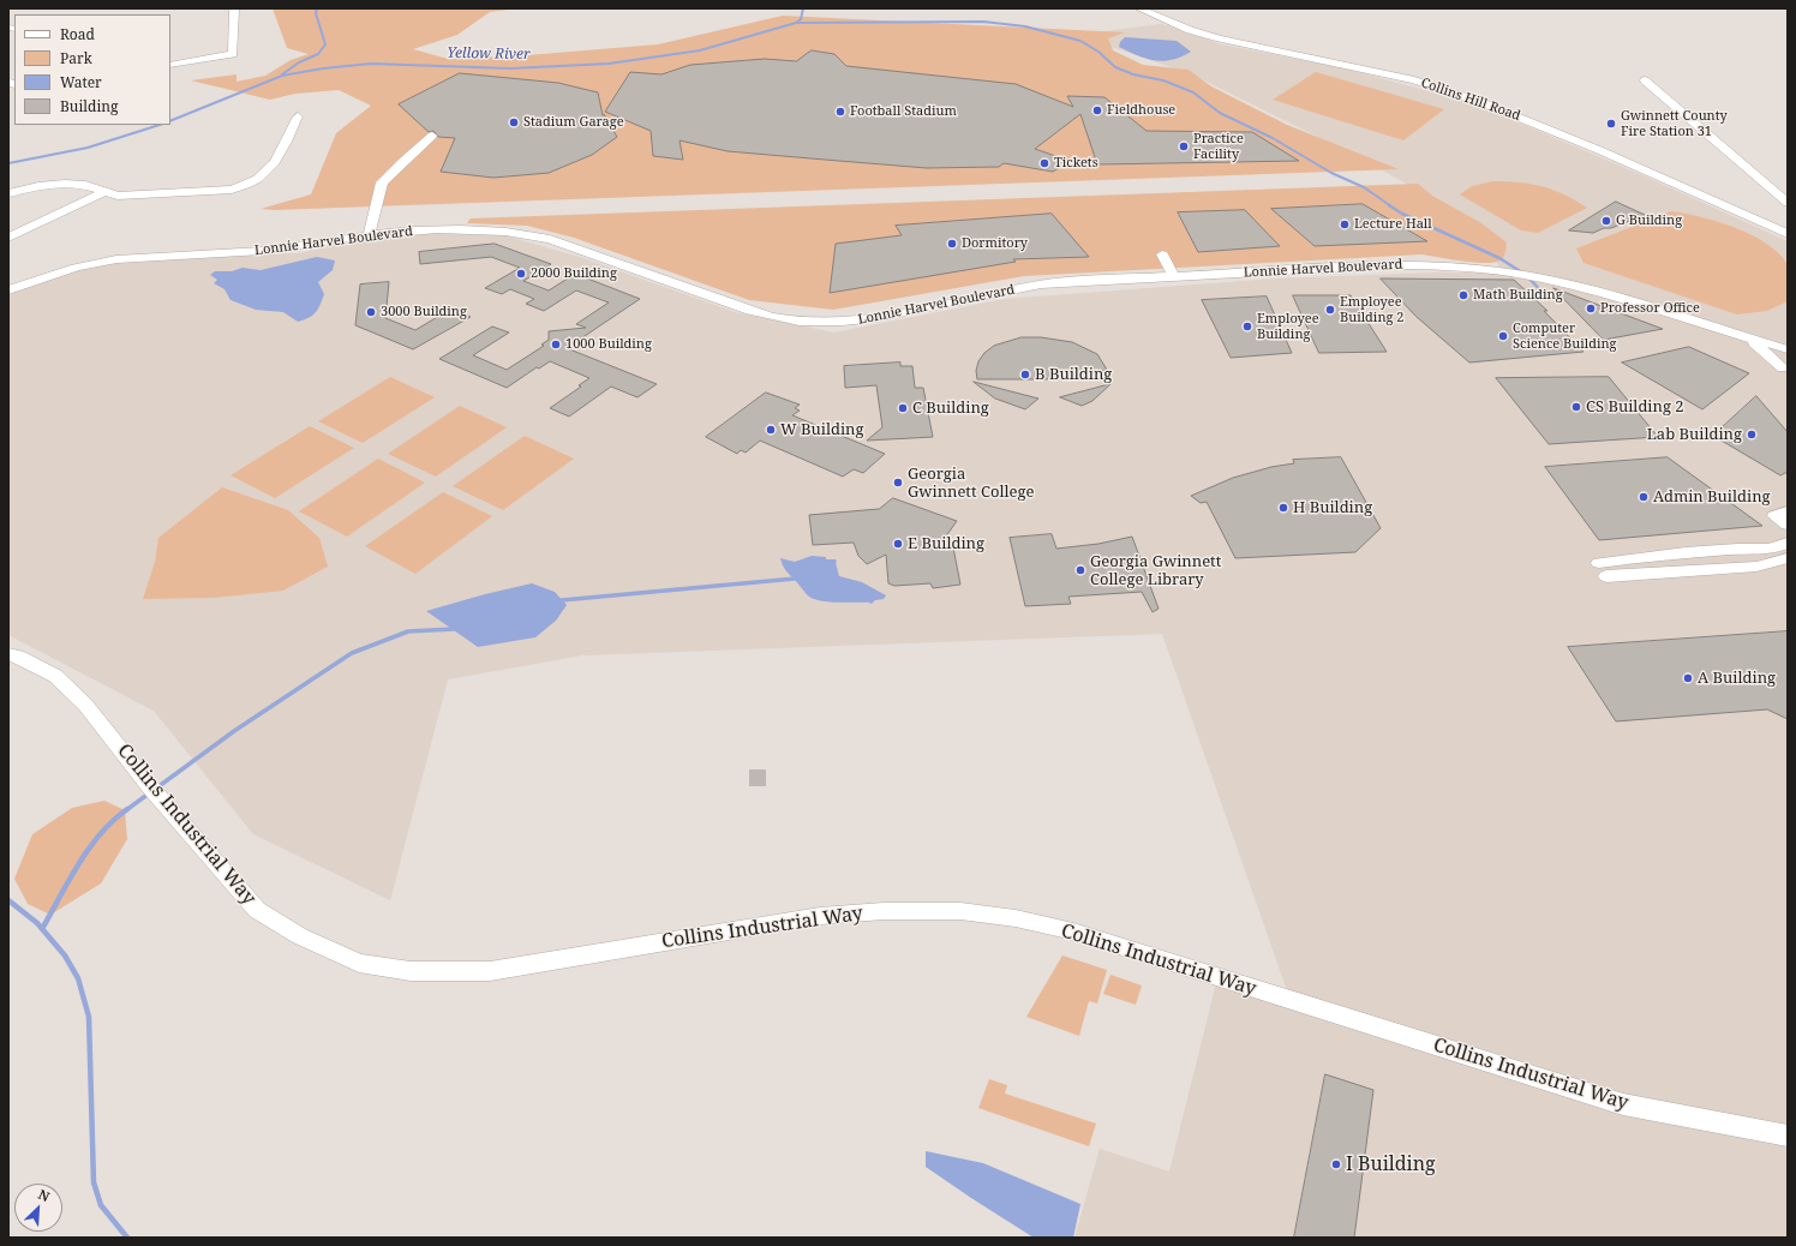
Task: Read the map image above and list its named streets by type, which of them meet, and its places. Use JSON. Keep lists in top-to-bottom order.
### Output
{
  "streets": {
    "street": ["Collins Hill Road", "Lonnie Harvel Boulevard", "Collins Industrial Way"]
  },
  "water": ["Yellow River"],
  "places": [
    "Fieldhouse",
    "Football Stadium",
    "Stadium Garage",
    "Gwinnett County Fire Station 31",
    "Practice Facility",
    "Tickets",
    "G Building",
    "Lecture Hall",
    "Dormitory",
    "2000 Building",
    "Math Building",
    "Professor Office",
    "Employee Building 2",
    "3000 Building",
    "Employee Building",
    "Computer Science Building",
    "1000 Building",
    "B Building",
    "CS Building 2",
    "C Building",
    "W Building",
    "Lab Building",
    "Georgia Gwinnett College",
    "Admin Building",
    "H Building",
    "E Building",
    "Georgia Gwinnett College Library",
    "A Building",
    "I Building"
  ],
  "legend": [
    "Road",
    "Park",
    "Water",
    "Building"
  ],
  "north": "top right"
}
